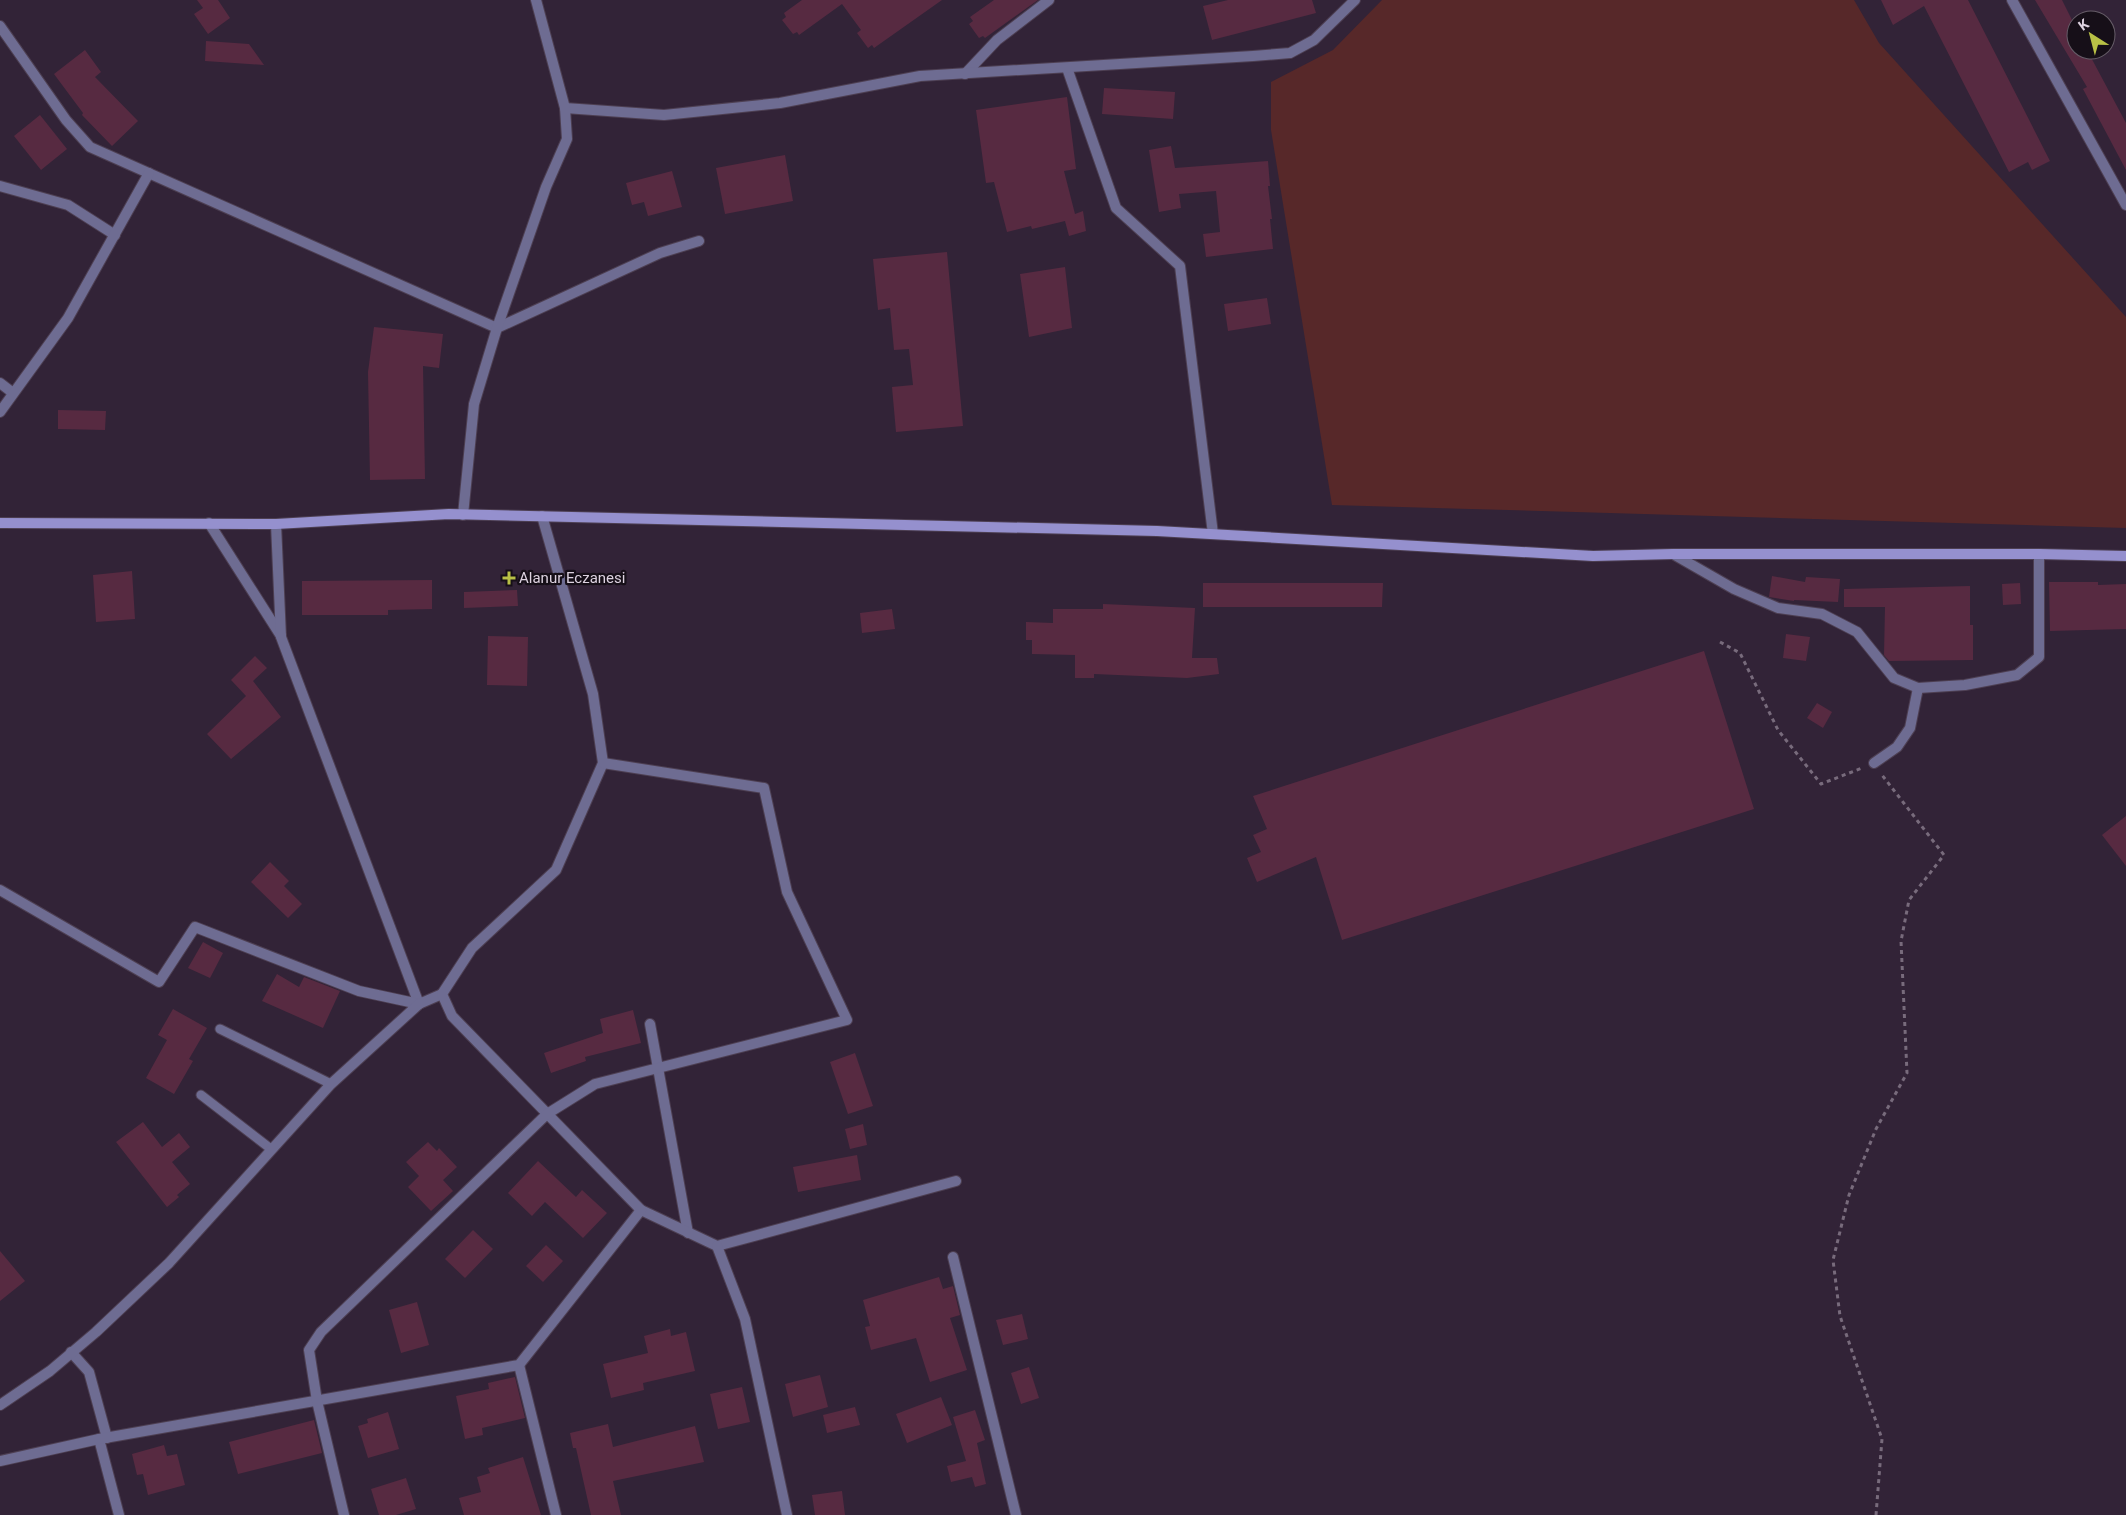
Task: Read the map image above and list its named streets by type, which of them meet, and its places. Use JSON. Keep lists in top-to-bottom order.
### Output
{
  "places": {
    "health": ["Alanur Eczanesi"]
  },
  "north": "top left"
}
